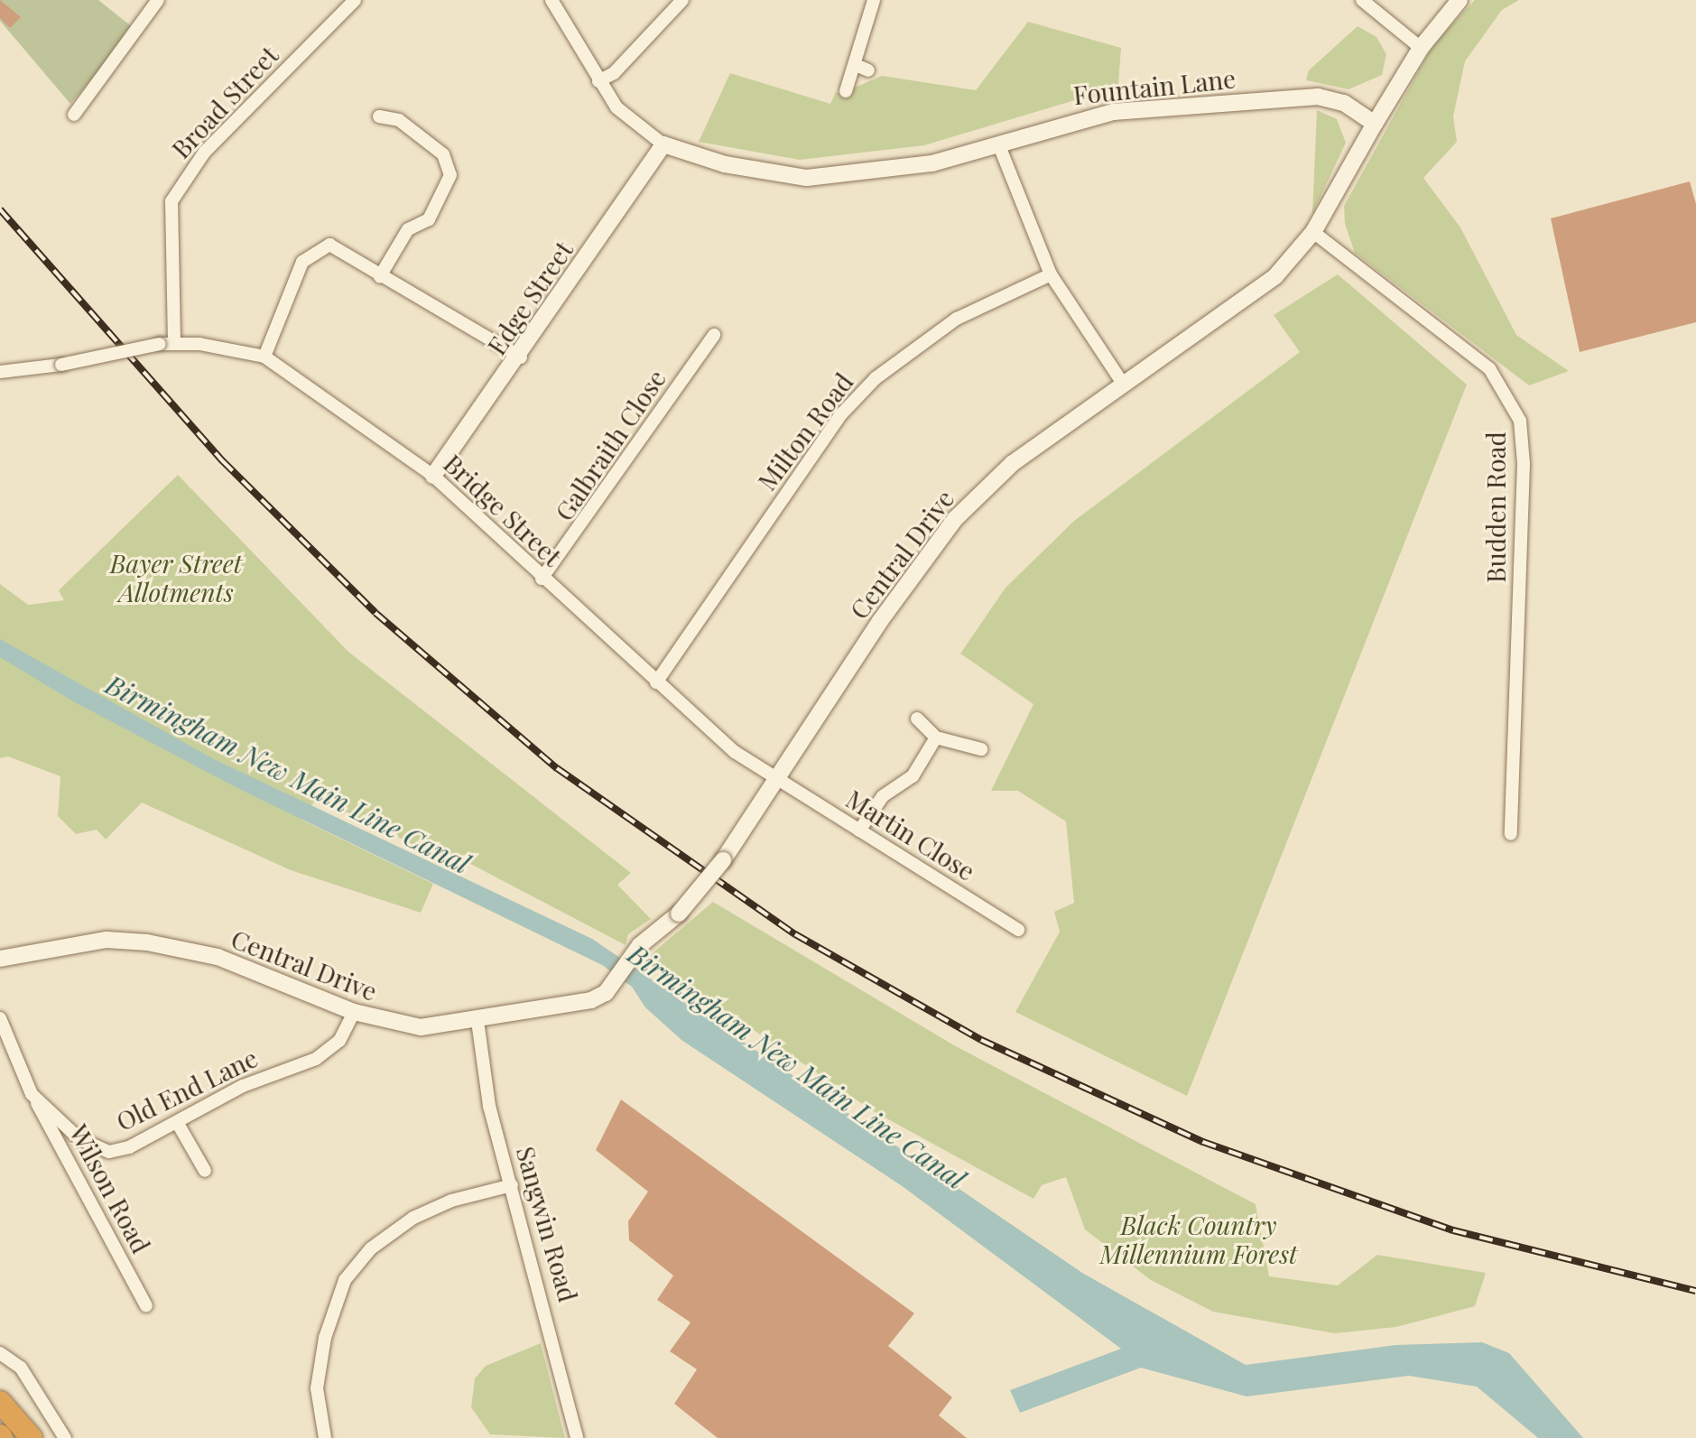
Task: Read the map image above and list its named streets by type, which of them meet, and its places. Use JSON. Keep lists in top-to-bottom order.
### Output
{
  "streets": {
    "street": [
      "Fountain Lane",
      "Broad Street",
      "Edge Street",
      "Milton Road",
      "Galbraith Close",
      "Budden Road",
      "Bridge Street",
      "Central Drive",
      "Martin Close",
      "Old End Lane",
      "Wilson Road",
      "Sangwin Road"
    ]
  },
  "crossings": [
    ["Fountain Lane", "Edge Street"],
    ["Fountain Lane", "Central Drive"],
    ["Broad Street", "Bridge Street"],
    ["Edge Street", "Bridge Street"],
    ["Milton Road", "Bridge Street"],
    ["Galbraith Close", "Bridge Street"],
    ["Budden Road", "Central Drive"],
    ["Bridge Street", "Central Drive"],
    ["Bridge Street", "Martin Close"],
    ["Central Drive", "Martin Close"],
    ["Central Drive", "Old End Lane"],
    ["Central Drive", "Sangwin Road"],
    ["Old End Lane", "Wilson Road"]
  ],
  "water": ["Birmingham New Main Line Canal"],
  "parks": ["Bayer Street Allotments", "Black Country Millennium Forest"]
}
